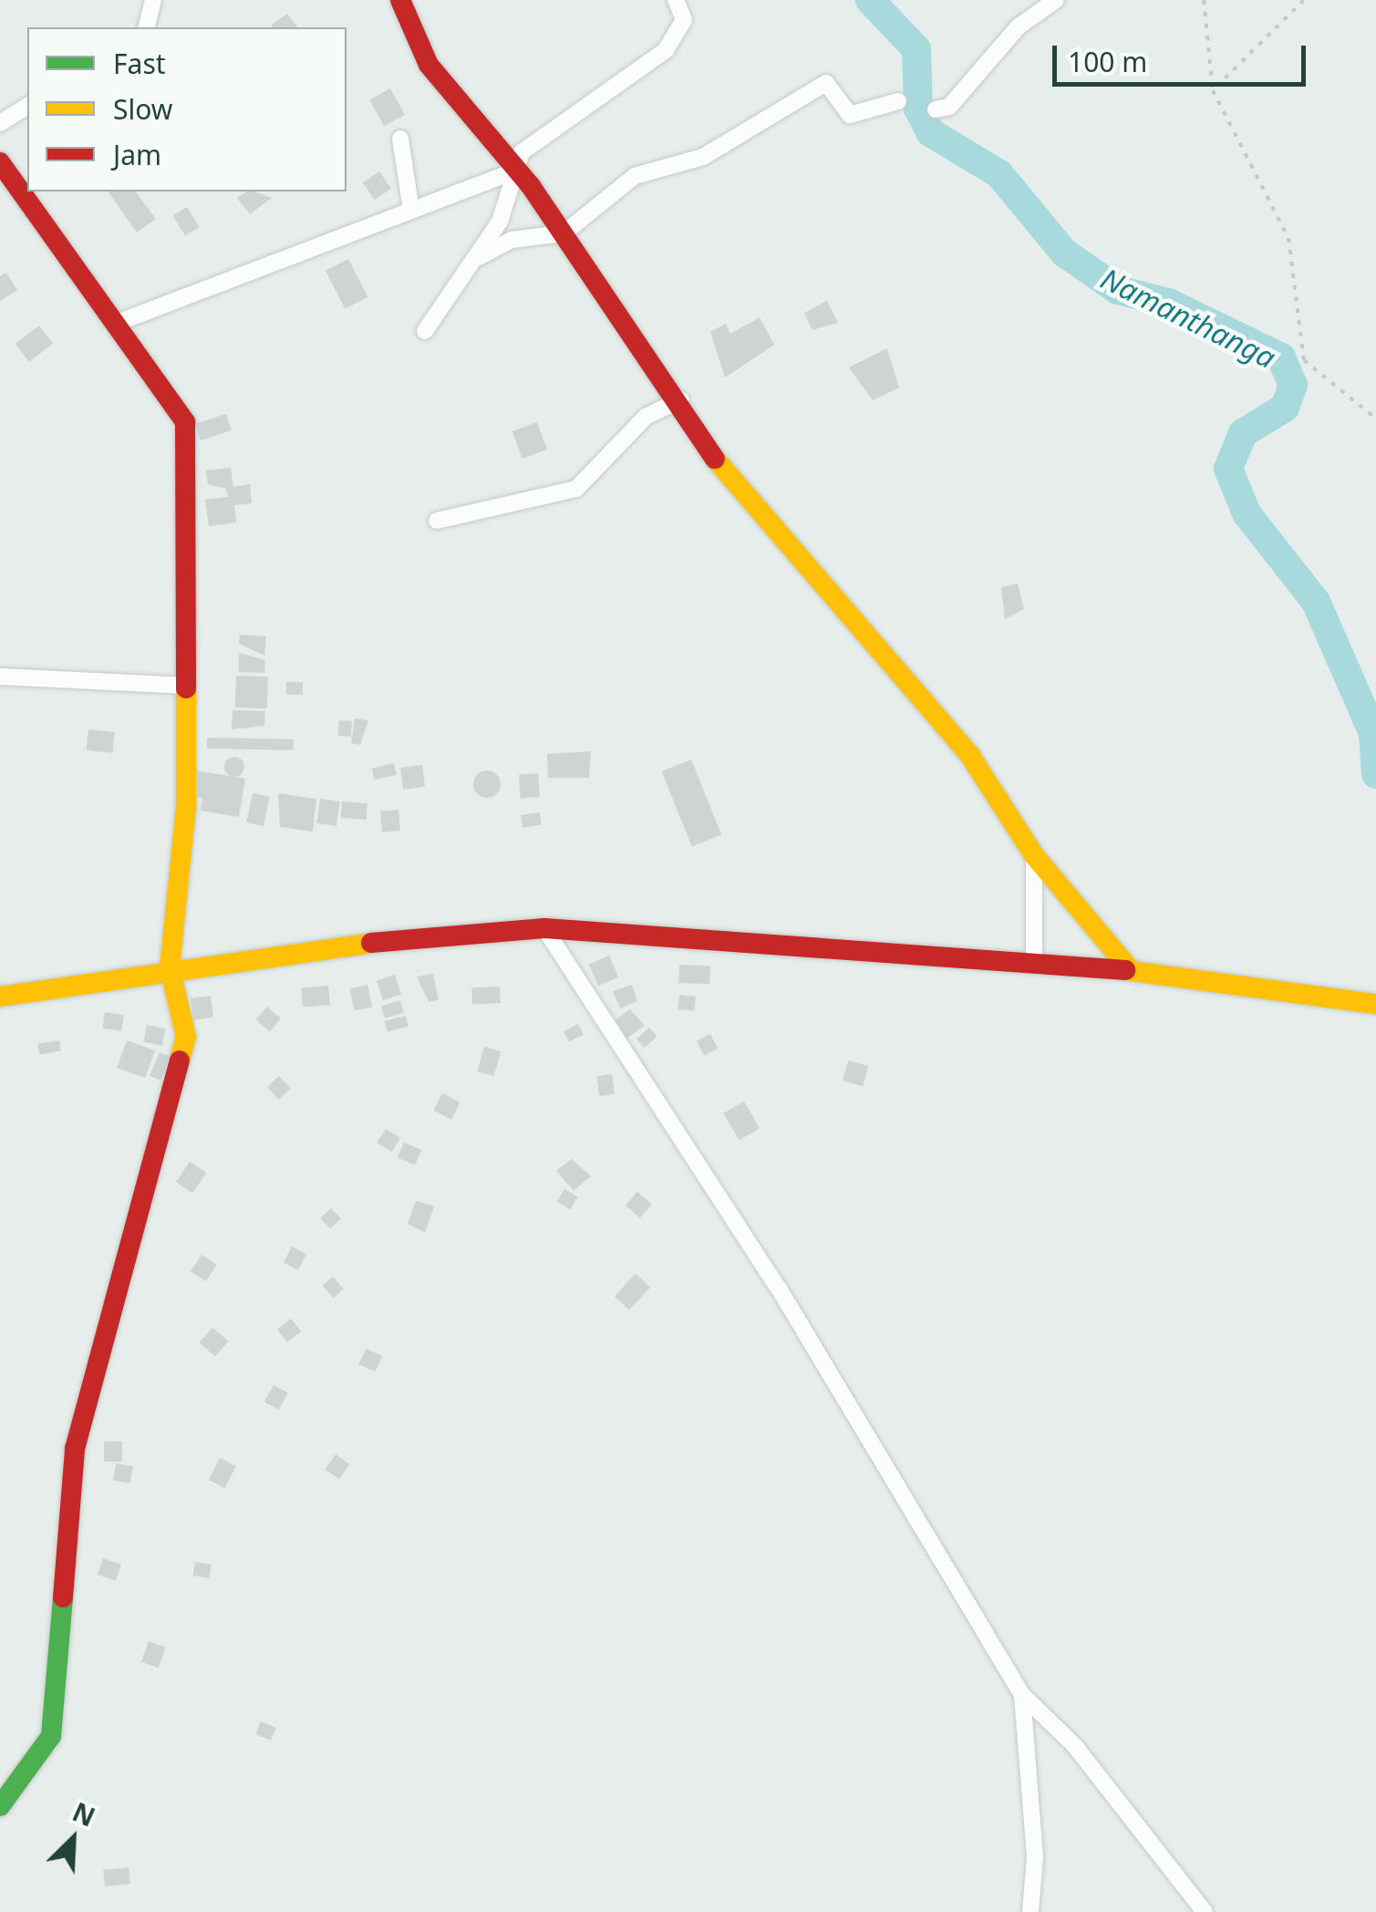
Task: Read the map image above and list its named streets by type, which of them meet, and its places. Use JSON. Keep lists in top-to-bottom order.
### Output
{
  "water": ["Namanthanga"],
  "legend": ["Fast", "Slow", "Jam"],
  "scale_bar": "100 m",
  "north": "top right"
}
